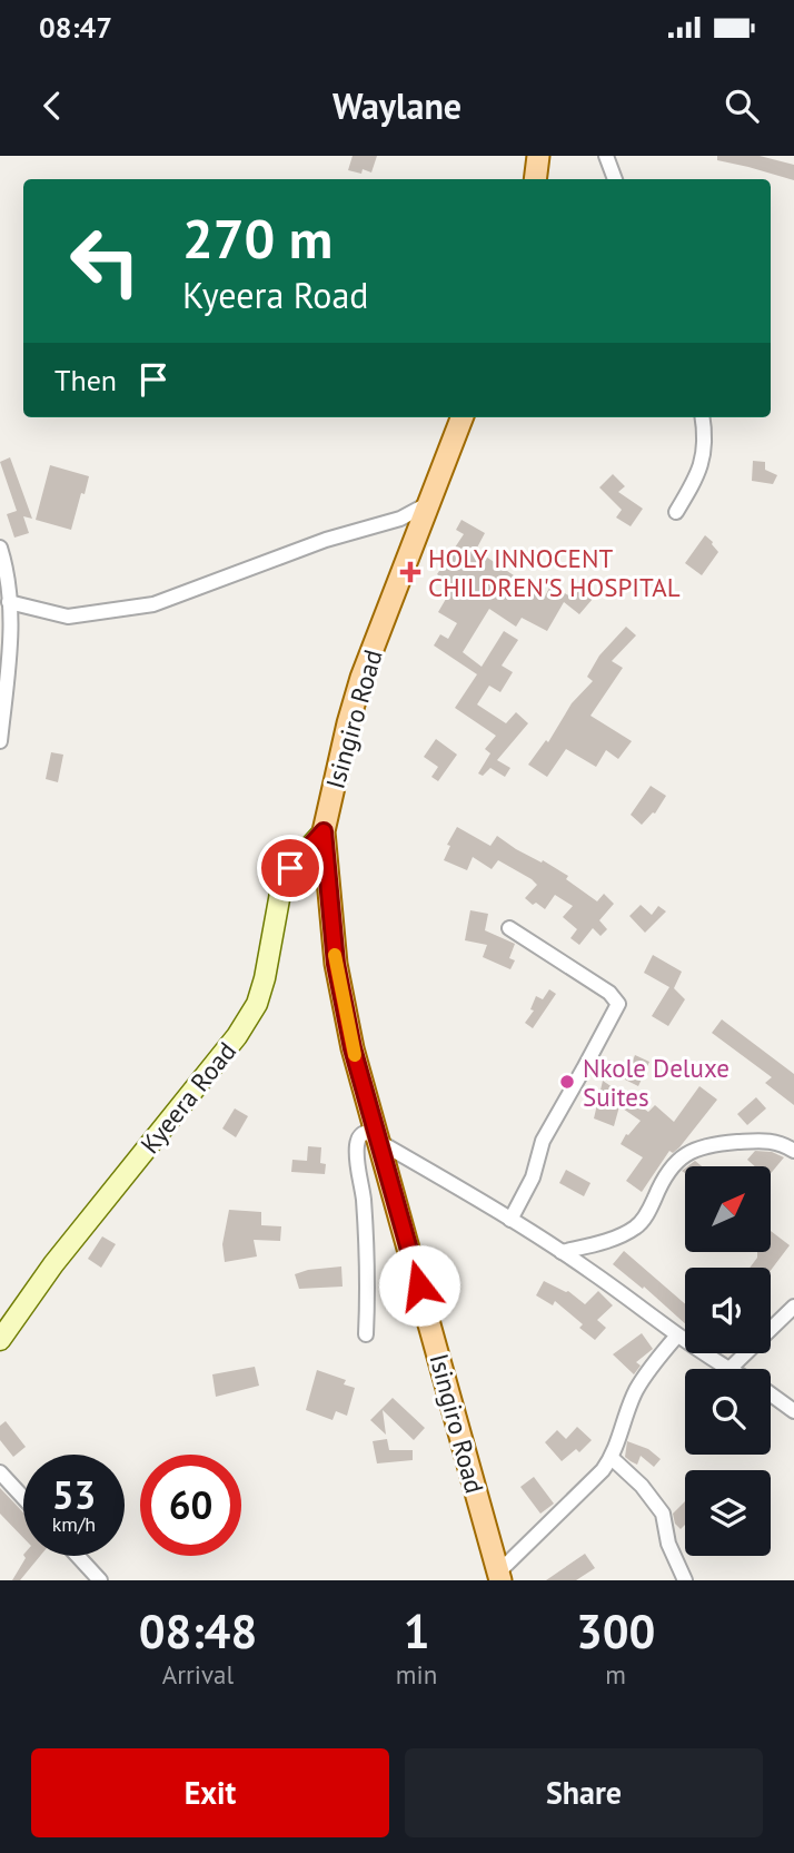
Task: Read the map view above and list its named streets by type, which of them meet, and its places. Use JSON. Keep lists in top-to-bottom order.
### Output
{
  "streets": {
    "main road": ["Isingiro Road", "Kyeera Road"]
  },
  "crossings": [
    ["Isingiro Road", "Kyeera Road"]
  ],
  "places": {
    "health": ["HOLY INNOCENT CHILDREN'S HOSPITAL"],
    "other": ["Nkole Deluxe Suites"]
  },
  "north": "top right",
  "page": {
    "status": "08:47",
    "header": "Waylane",
    "turn": ["270 m", "Kyeera Road"],
    "then": "Then",
    "speed": "53 km/h",
    "limit": "60",
    "eta": [
      "08:48",
      "Arrival",
      "1",
      "min",
      "300",
      "m"
    ],
    "buttons": ["Exit", "Share"]
  }
}
